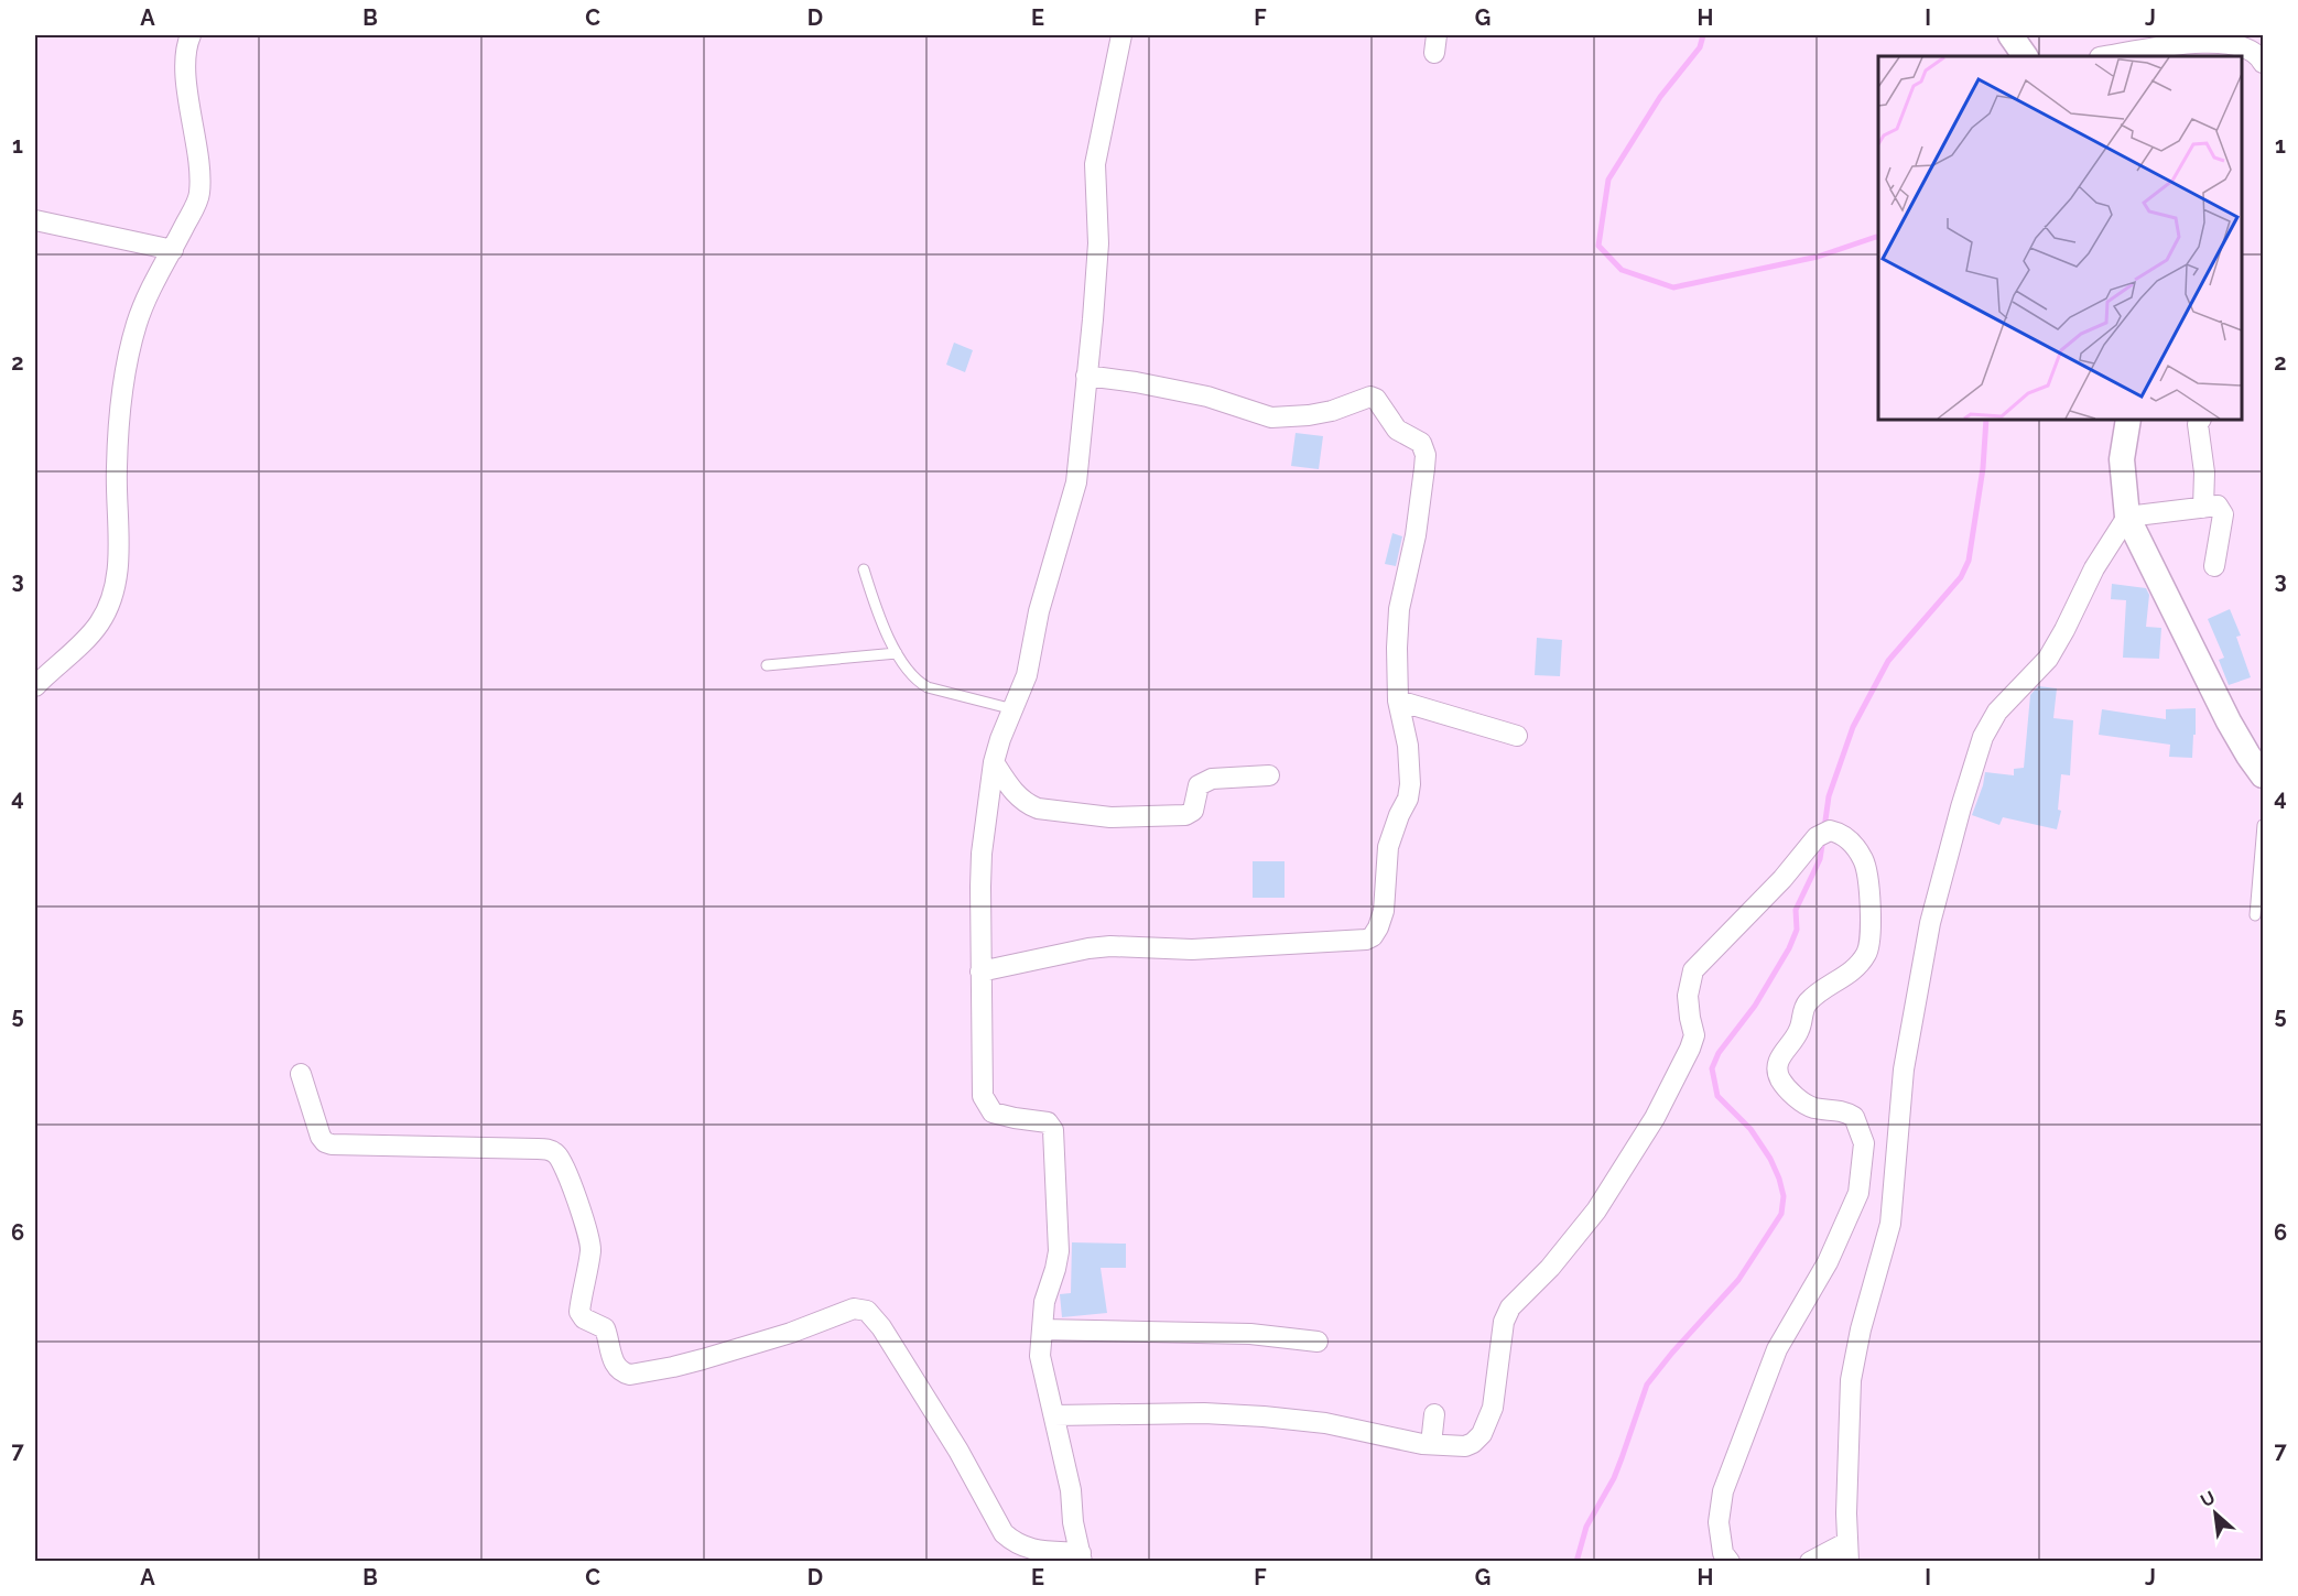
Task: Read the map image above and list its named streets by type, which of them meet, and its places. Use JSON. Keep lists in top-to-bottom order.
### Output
{
  "north": "top left",
  "grid": {
    "columns": [
      "A",
      "B",
      "C",
      "D",
      "E",
      "F",
      "G",
      "H",
      "I",
      "J"
    ],
    "rows": [
      "1",
      "2",
      "3",
      "4",
      "5",
      "6",
      "7"
    ]
  }
}
